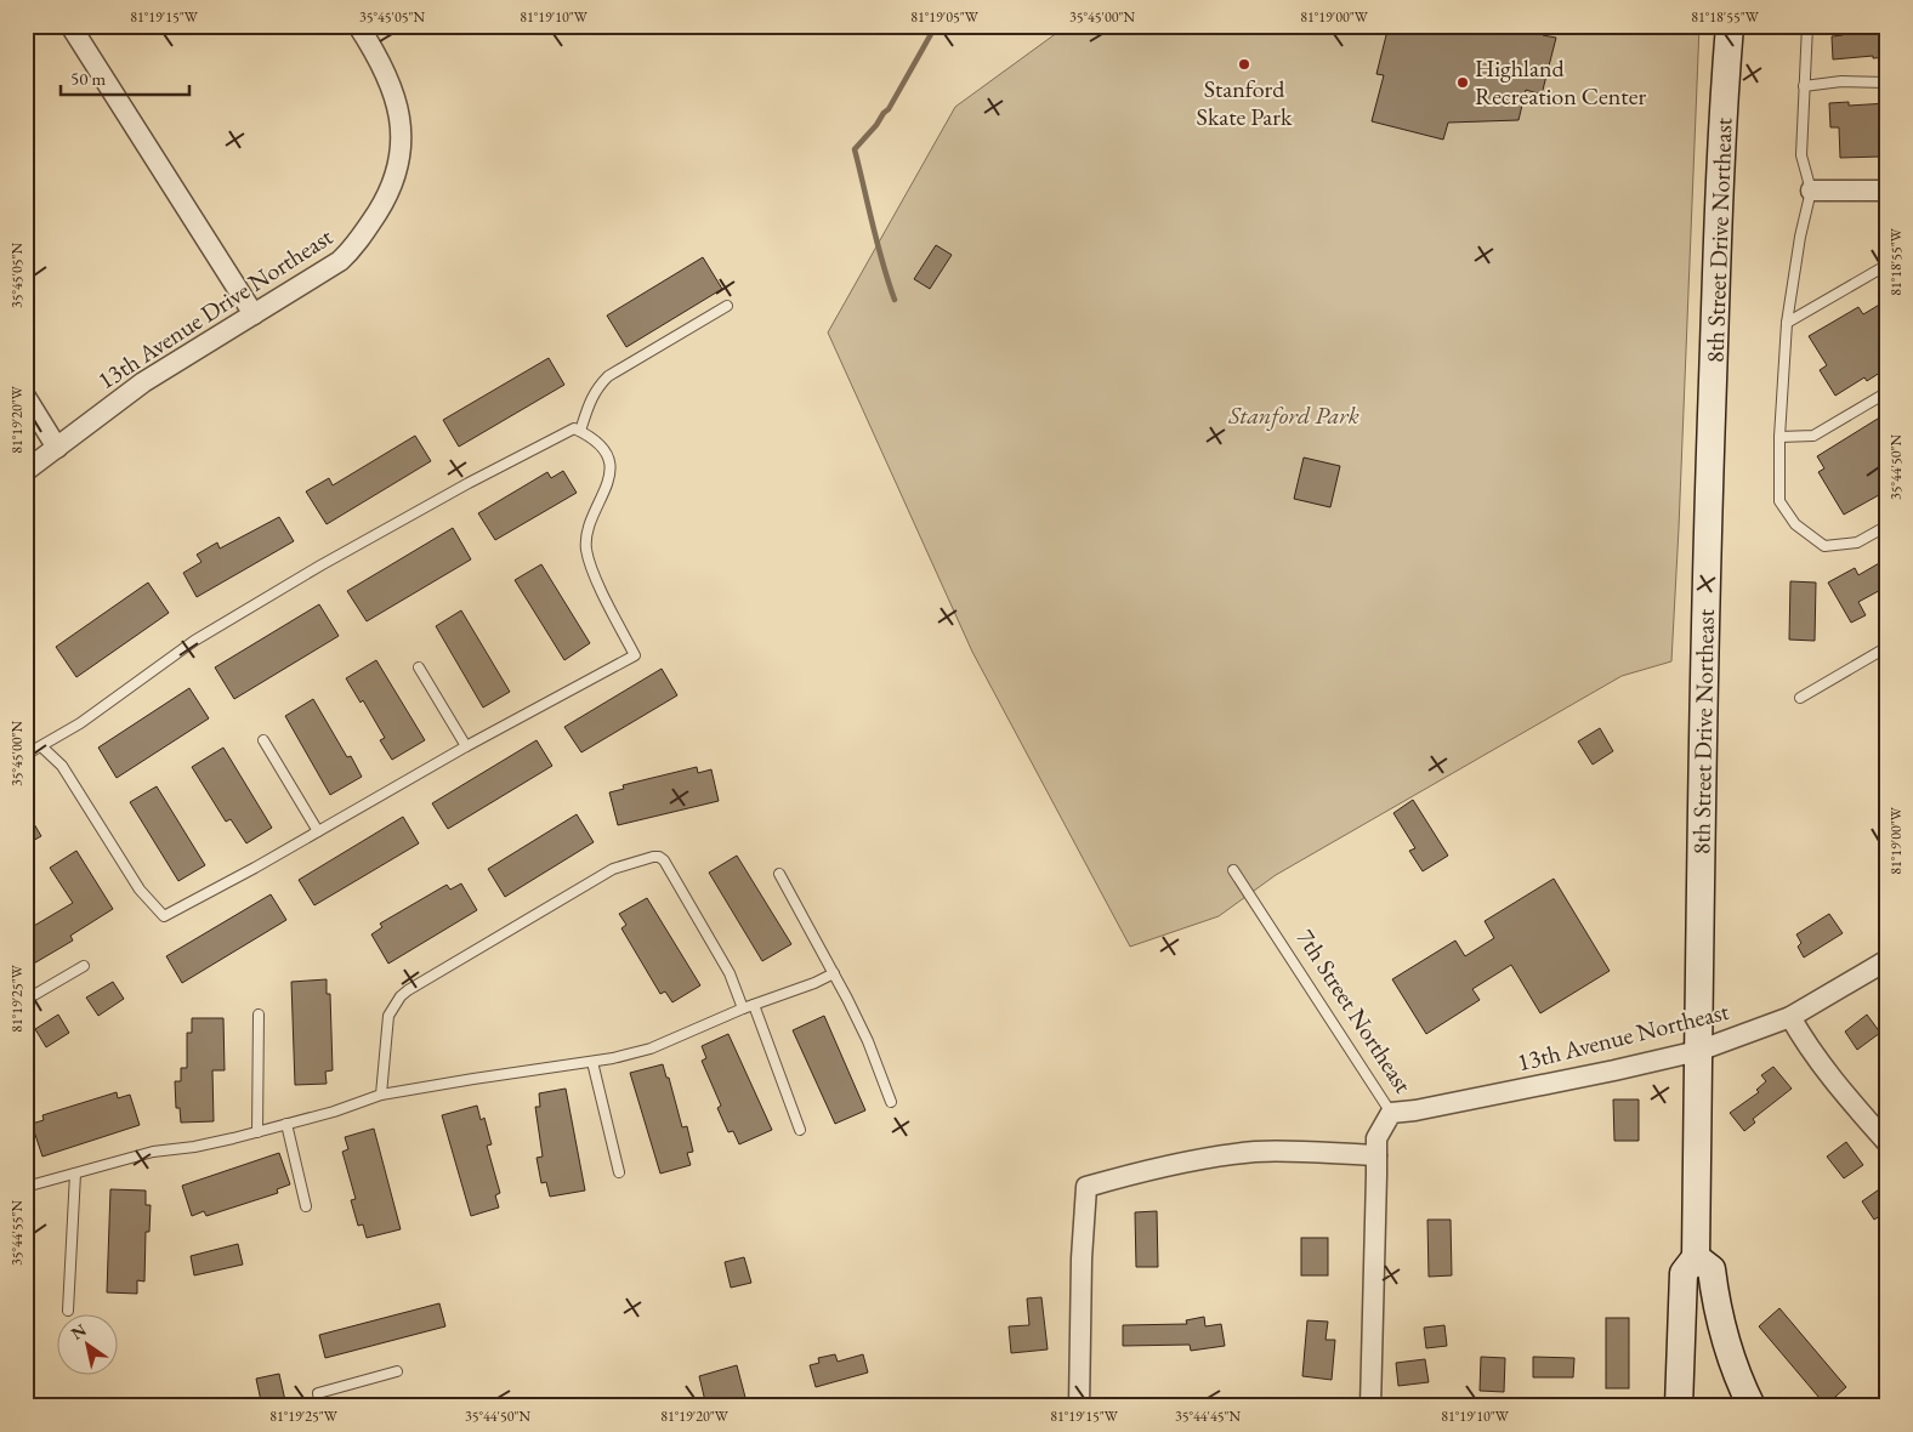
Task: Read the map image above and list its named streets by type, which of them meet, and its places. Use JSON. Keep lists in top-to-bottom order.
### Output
{
  "streets": {
    "main road": ["8th Street Drive Northeast"],
    "street": ["13th Avenue Drive Northeast", "7th Street Northeast", "13th Avenue Northeast"]
  },
  "crossings": [
    ["8th Street Drive Northeast", "13th Avenue Northeast"],
    ["7th Street Northeast", "13th Avenue Northeast"]
  ],
  "parks": ["Stanford Park"],
  "places": ["Stanford Skate Park", "Highland Recreation Center"],
  "scale_bar": "50 m",
  "north": "top left",
  "coordinates": [
    "81°19'15\"W",
    "35°45'05\"N",
    "81°19'10\"W",
    "81°19'05\"W",
    "35°45'00\"N",
    "81°19'00\"W",
    "81°18'55\"W",
    "81°19'20\"W",
    "35°44'50\"N",
    "81°19'25\"W",
    "35°44'55\"N",
    "35°44'45\"N"
  ]
}
